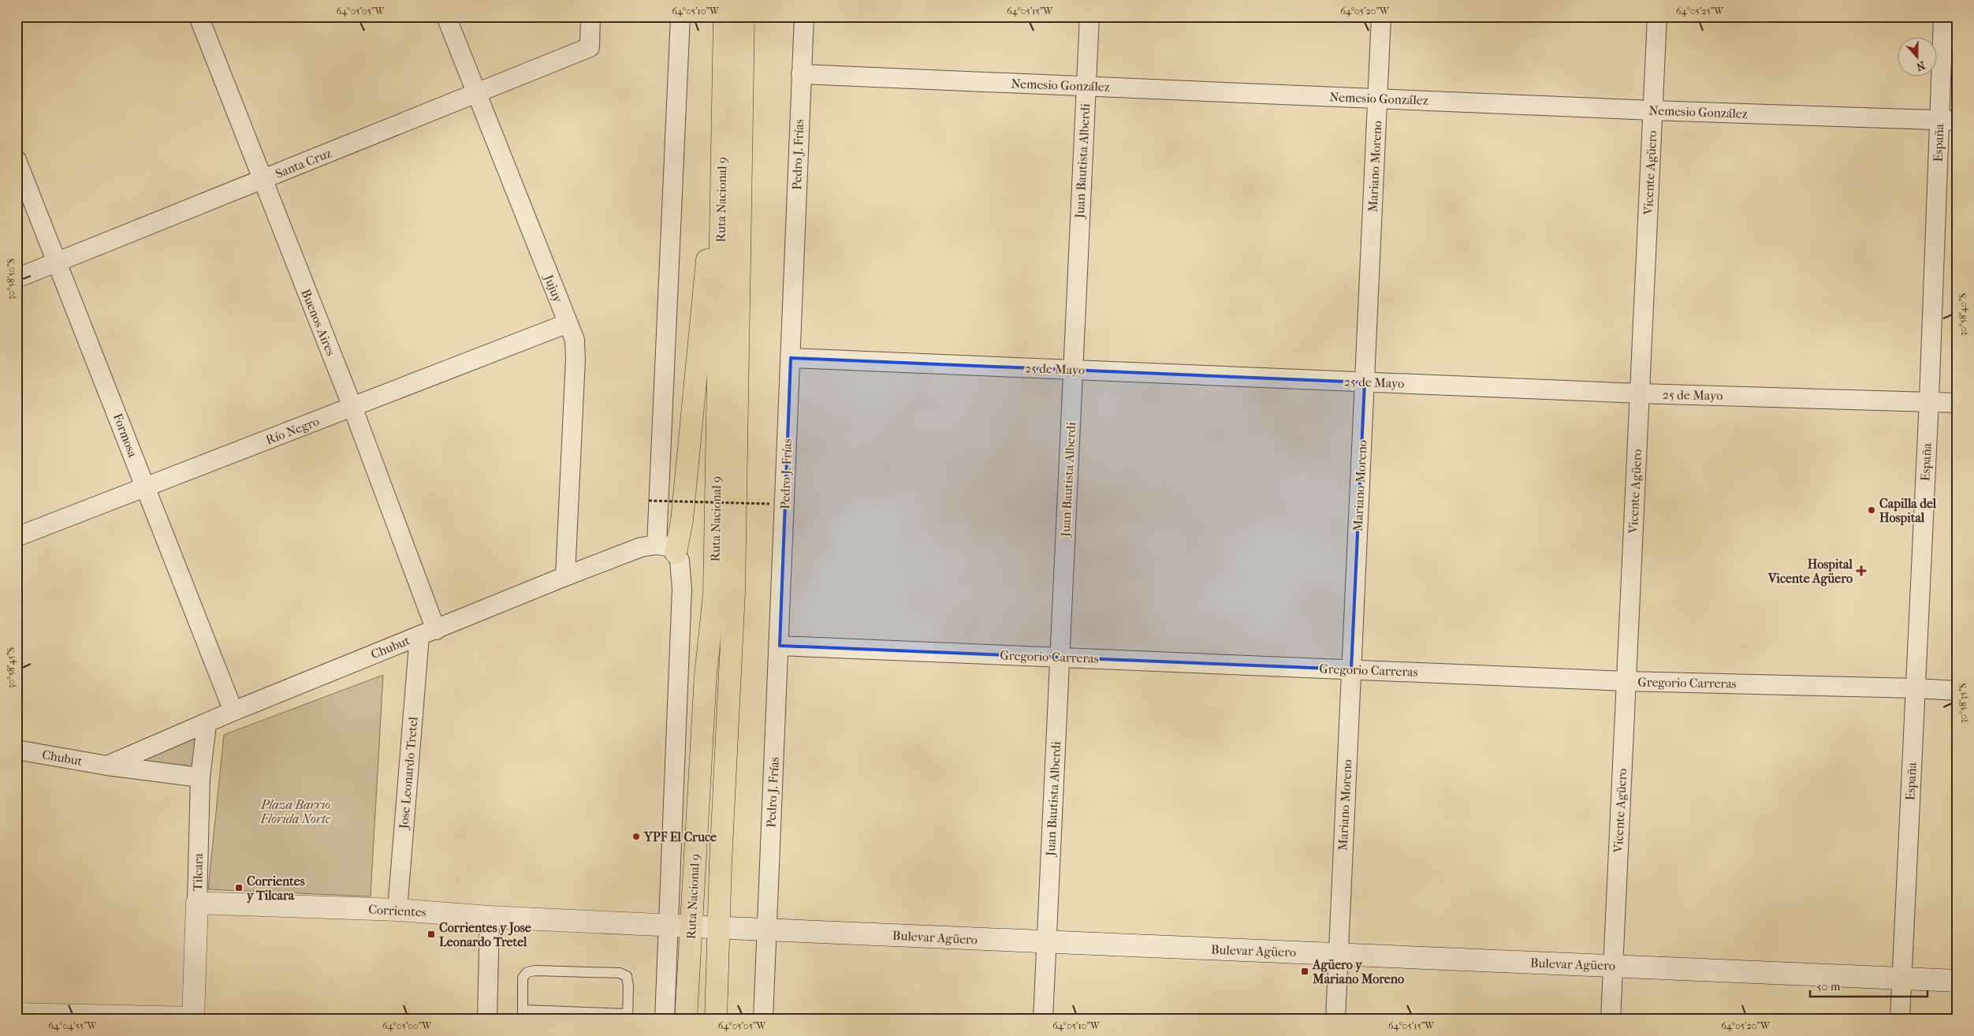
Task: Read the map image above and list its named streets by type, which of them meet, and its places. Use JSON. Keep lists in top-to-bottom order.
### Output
{
  "streets": {
    "highway": ["Ruta Nacional 9"],
    "main road": ["Tilcara", "Corrientes", "Bulevar Agüero"],
    "street": [
      "Nemesio González",
      "España",
      "Pedro J. Frías",
      "Juan Bautista Alberdi",
      "Santa Cruz",
      "Mariano Moreno",
      "Vicente Agüero",
      "Jujuy",
      "Buenos Aires",
      "25 de Mayo",
      "Río Negro",
      "Formosa",
      "Chubut",
      "Gregorio Carreras",
      "Jose Leonardo Tretel"
    ]
  },
  "crossings": [
    ["Nemesio González", "España"],
    ["Nemesio González", "Pedro J. Frías"],
    ["Nemesio González", "Juan Bautista Alberdi"],
    ["Nemesio González", "Mariano Moreno"],
    ["Nemesio González", "Vicente Agüero"],
    ["España", "25 de Mayo"],
    ["España", "Gregorio Carreras"],
    ["España", "Bulevar Agüero"],
    ["Pedro J. Frías", "25 de Mayo"],
    ["Pedro J. Frías", "Gregorio Carreras"],
    ["Pedro J. Frías", "Bulevar Agüero"],
    ["Juan Bautista Alberdi", "25 de Mayo"],
    ["Juan Bautista Alberdi", "Gregorio Carreras"],
    ["Juan Bautista Alberdi", "Bulevar Agüero"],
    ["Santa Cruz", "Jujuy"],
    ["Santa Cruz", "Buenos Aires"],
    ["Santa Cruz", "Formosa"],
    ["Mariano Moreno", "25 de Mayo"],
    ["Mariano Moreno", "Gregorio Carreras"],
    ["Mariano Moreno", "Bulevar Agüero"],
    ["Vicente Agüero", "25 de Mayo"],
    ["Vicente Agüero", "Gregorio Carreras"],
    ["Vicente Agüero", "Bulevar Agüero"],
    ["Ruta Nacional 9", "Bulevar Agüero"],
    ["Jujuy", "Río Negro"],
    ["Jujuy", "Chubut"],
    ["Buenos Aires", "Río Negro"],
    ["Buenos Aires", "Chubut"],
    ["Buenos Aires", "Jose Leonardo Tretel"],
    ["Río Negro", "Formosa"],
    ["Formosa", "Chubut"],
    ["Chubut", "Jose Leonardo Tretel"],
    ["Chubut", "Tilcara"],
    ["Jose Leonardo Tretel", "Corrientes"],
    ["Tilcara", "Corrientes"],
    ["Corrientes", "Bulevar Agüero"]
  ],
  "parks": ["Plaza Barrio Florida Norte"],
  "places": {
    "other": ["Capilla del Hospital", "YPF El Cruce"],
    "health": ["Hospital Vicente Agüero"],
    "transit": ["Corrientes y Tilcara", "Corrientes y Jose Leonardo Tretel", "Agüero y Mariano Moreno"]
  },
  "scale_bar": "50 m",
  "north": "bottom",
  "coordinates": [
    "64°05'05\"W",
    "64°05'10\"W",
    "64°05'15\"W",
    "64°05'20\"W",
    "64°05'25\"W",
    "30°58'50\"S",
    "30°58'40\"S",
    "30°58'45\"S",
    "30°58'35\"S",
    "64°04'55\"W",
    "64°05'00\"W"
  ]
}
